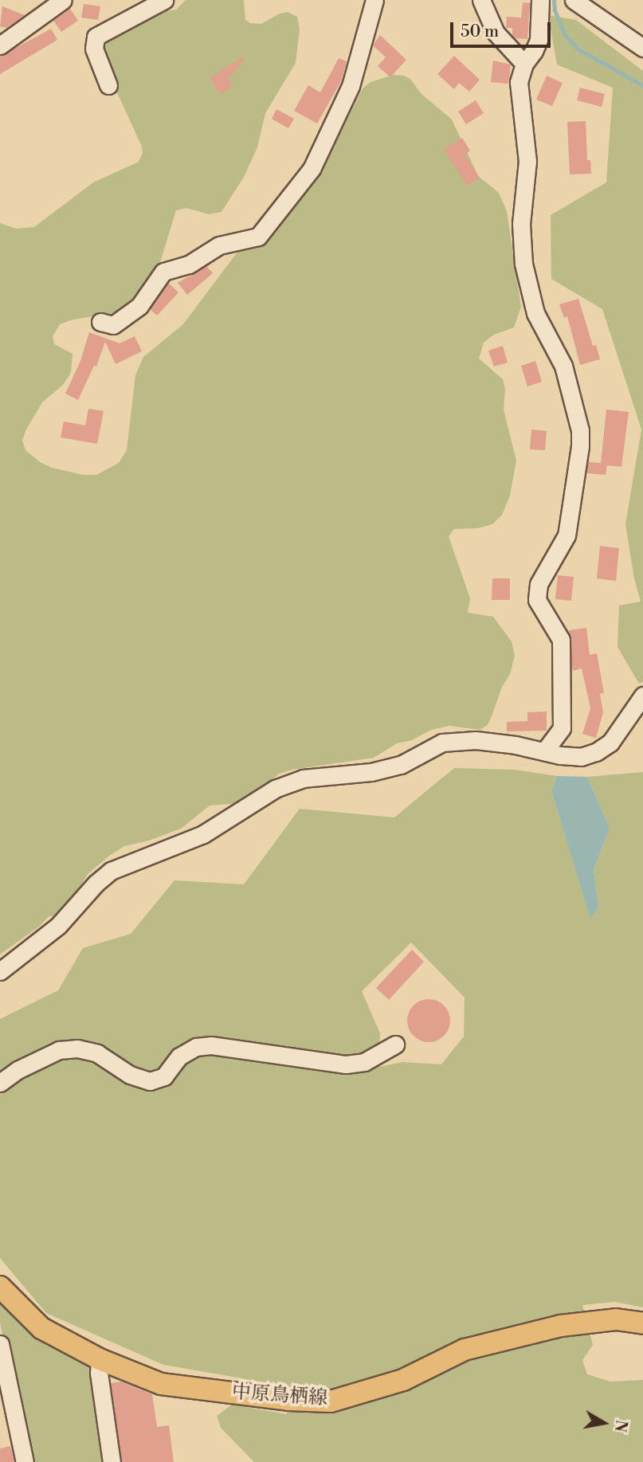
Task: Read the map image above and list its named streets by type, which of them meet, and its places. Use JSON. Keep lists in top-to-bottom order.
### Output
{
  "streets": {
    "main road": ["中原鳥栖線"]
  },
  "scale_bar": "50 m",
  "north": "right"
}
